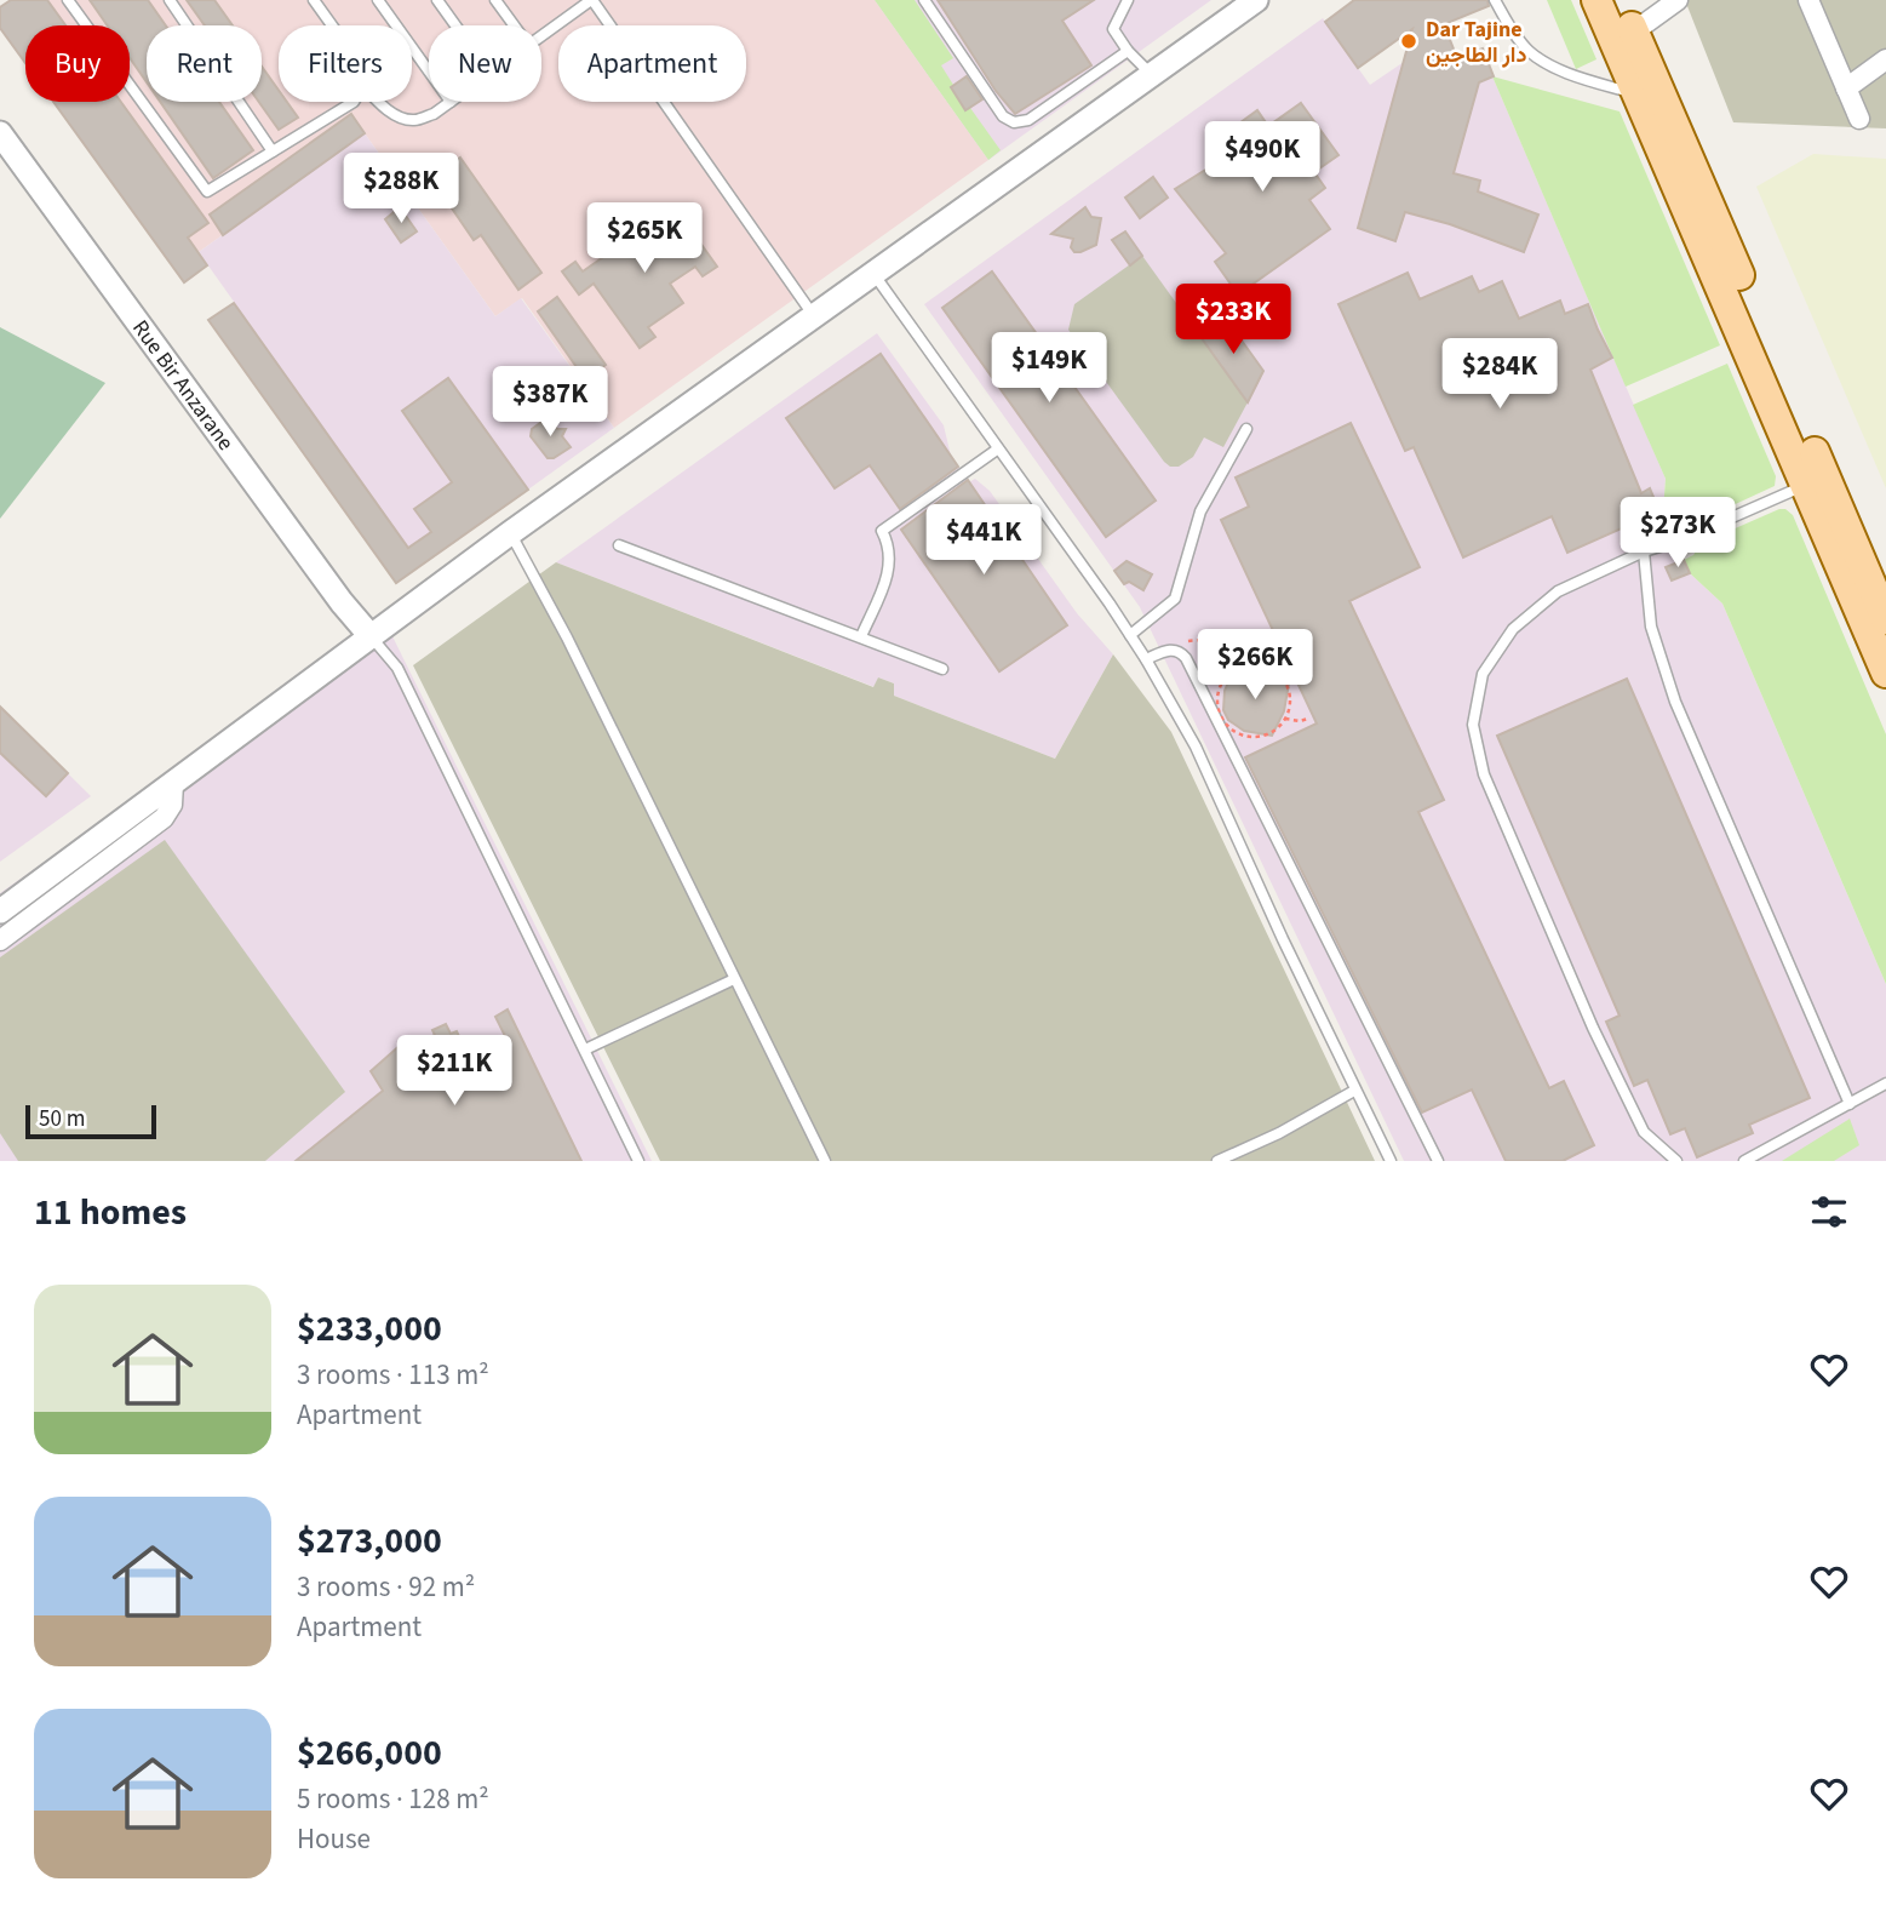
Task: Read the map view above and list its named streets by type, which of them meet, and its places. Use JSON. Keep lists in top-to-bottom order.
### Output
{
  "streets": {
    "street": ["Rue Bir Anzarane"]
  },
  "places": ["Dar Tajine دار الطاجين"],
  "scale_bar": "50 m",
  "page": {
    "chip": [
      "Buy",
      "Rent",
      "Filters",
      "New",
      "Apartment"
    ],
    "price": [
      "$490K",
      "$288K",
      "$265K",
      "$233K",
      "$149K",
      "$284K",
      "$387K",
      "$273K",
      "$441K",
      "$266K",
      "$211K"
    ],
    "scale": "50 m",
    "heading": "11 homes",
    "list": [
      {
        "name": "$233,000",
        "note": "3 rooms · 113 m² · Apartment"
      },
      {
        "name": "$273,000",
        "note": "3 rooms · 92 m² · Apartment"
      },
      {
        "name": "$266,000",
        "note": "5 rooms · 128 m² · House"
      }
    ]
  }
}
